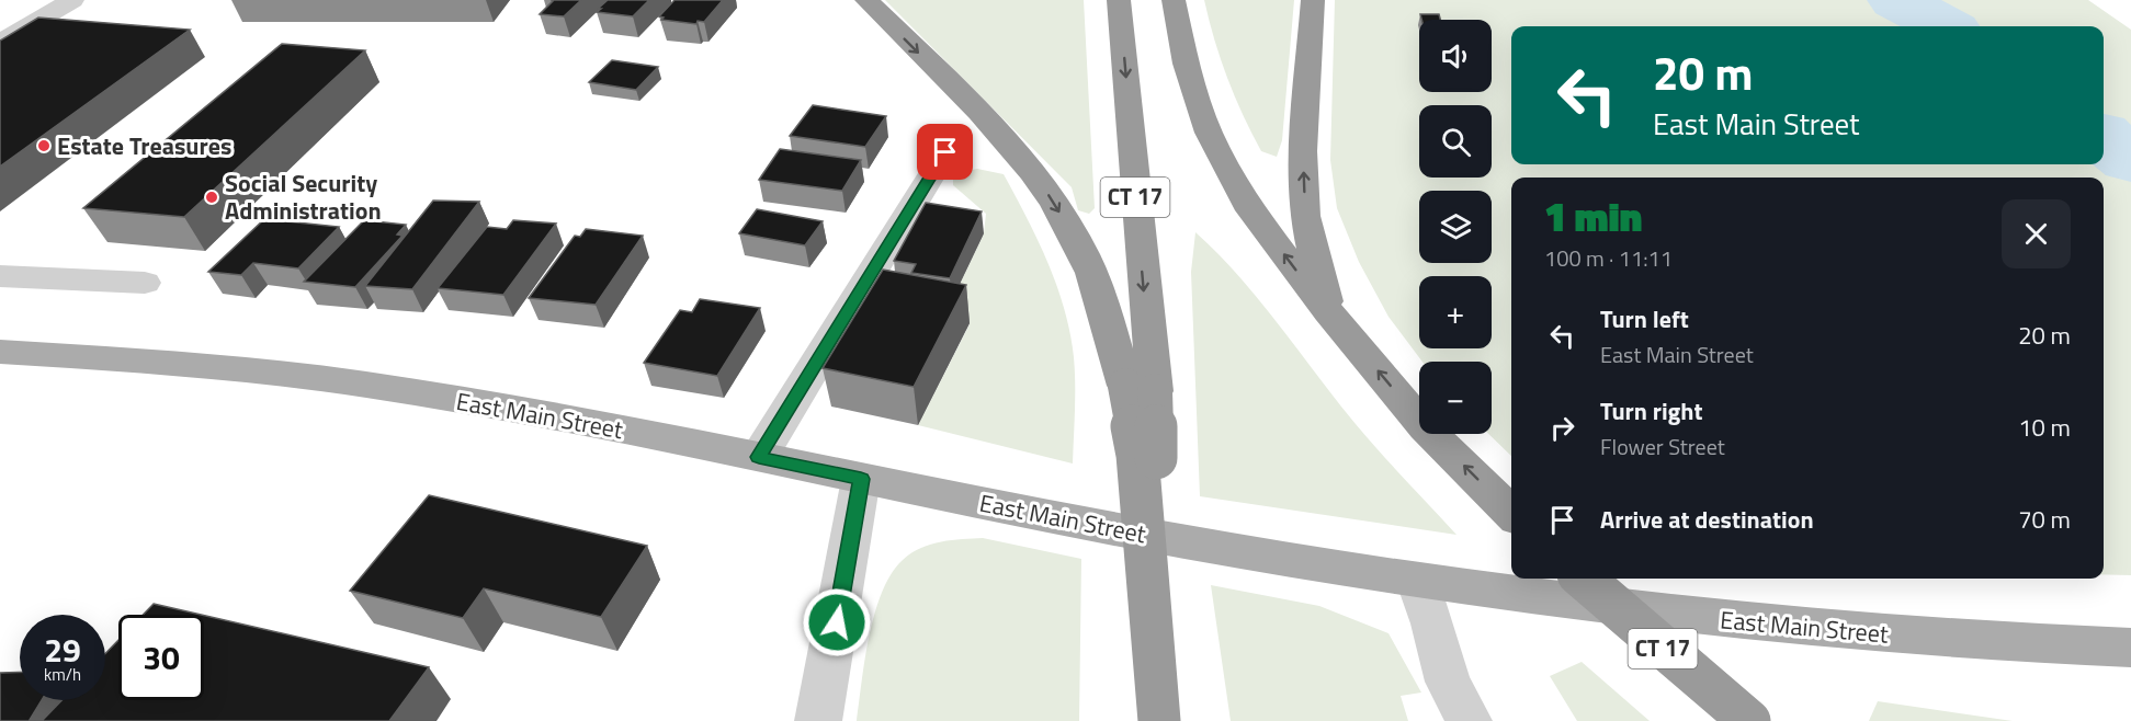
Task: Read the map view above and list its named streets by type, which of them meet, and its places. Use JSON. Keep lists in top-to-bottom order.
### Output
{
  "streets": {
    "highway": ["CT 17"],
    "main road": ["East Main Street"]
  },
  "places": ["Estate Treasures", "Social Security Administration"],
  "page": {
    "map_buttons": ["+", "−"],
    "turn": ["20 m", "East Main Street"],
    "heading": ["1 min", "100 m · 11:11"],
    "list": [
      {
        "name": "Turn left",
        "note": "East Main Street",
        "value": "20 m"
      },
      {
        "name": "Turn right",
        "note": "Flower Street",
        "value": "10 m"
      },
      {
        "name": "Arrive at destination",
        "value": "70 m"
      }
    ],
    "speed": "29 km/h",
    "limit": "30"
  }
}
